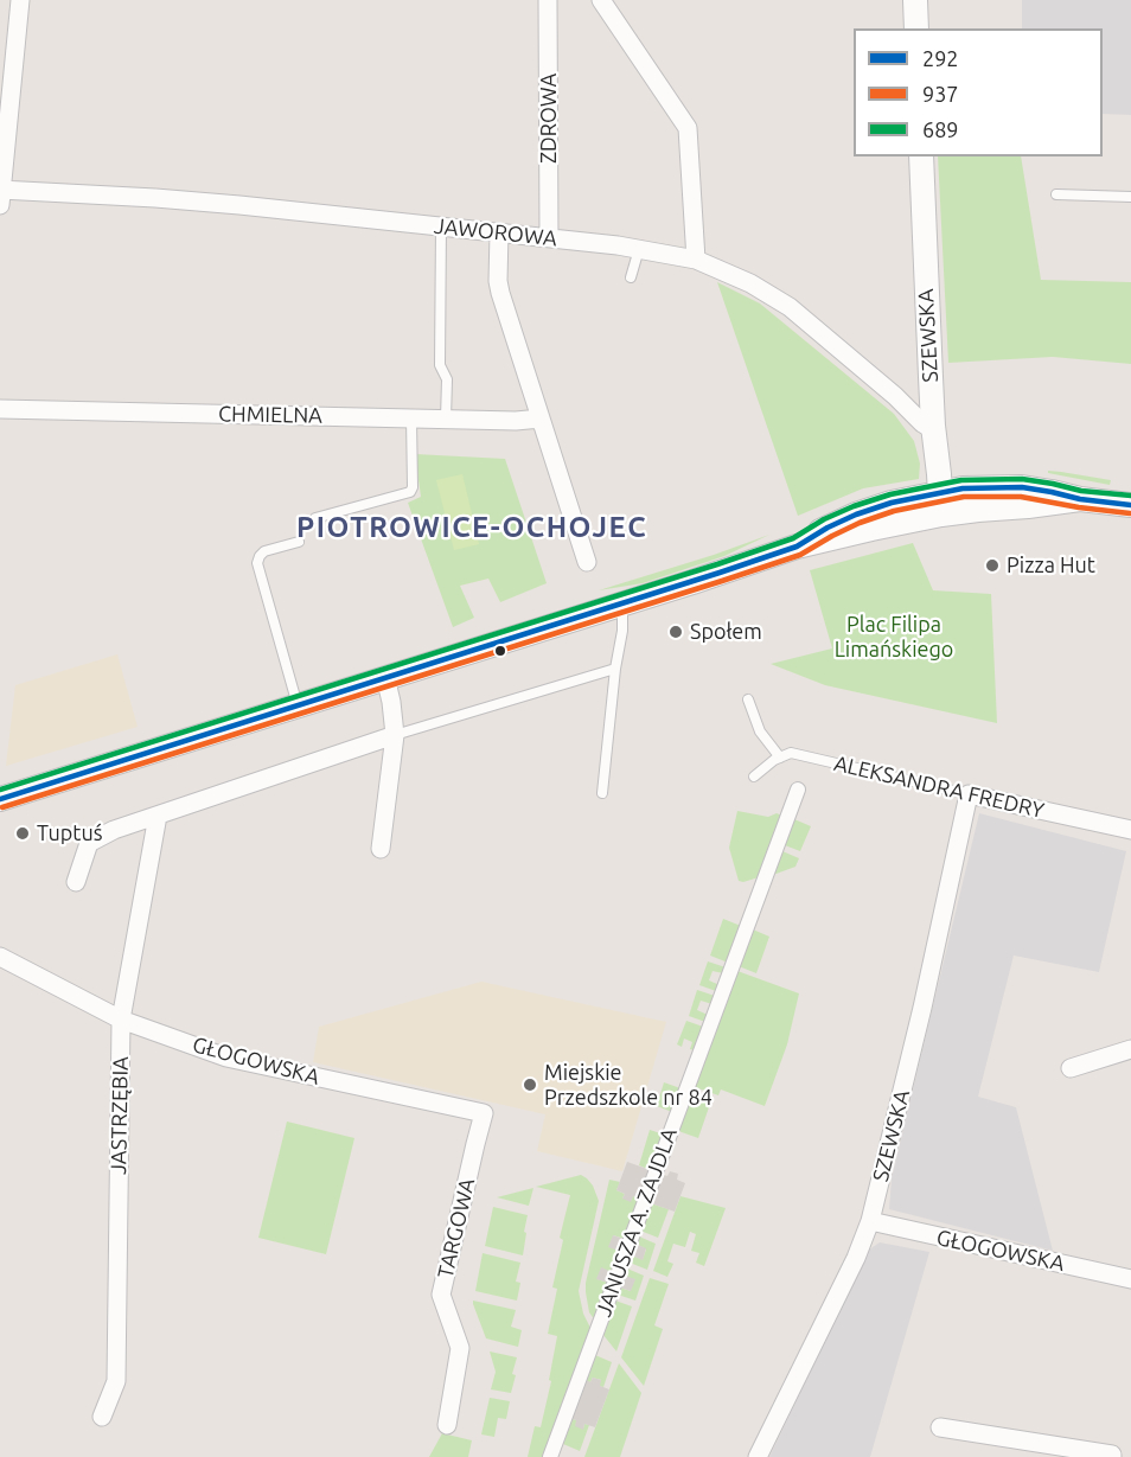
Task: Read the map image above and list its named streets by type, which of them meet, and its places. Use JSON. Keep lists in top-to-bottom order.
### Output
{
  "streets": {
    "street": [
      "ZDROWA",
      "JAWOROWA",
      "SZEWSKA",
      "CHMIELNA",
      "ALEKSANDRA FREDRY",
      "GŁOGOWSKA",
      "JASTRZĘBIA",
      "JANUSZA A. ZAJDLA",
      "TARGOWA"
    ]
  },
  "crossings": [
    ["ZDROWA", "JAWOROWA"],
    ["JAWOROWA", "SZEWSKA"],
    ["SZEWSKA", "ALEKSANDRA FREDRY"],
    ["SZEWSKA", "GŁOGOWSKA"],
    ["GŁOGOWSKA", "JASTRZĘBIA"],
    ["GŁOGOWSKA", "TARGOWA"]
  ],
  "districts": ["PIOTROWICE-OCHOJEC"],
  "parks": ["Plac Filipa Limańskiego"],
  "places": [
    "Pizza Hut",
    "Społem",
    "Tuptuś",
    "Miejskie Przedszkole nr 84"
  ],
  "lines": ["transit line 689", "transit line 292", "transit line 937"],
  "legend": ["292", "937", "689"]
}
